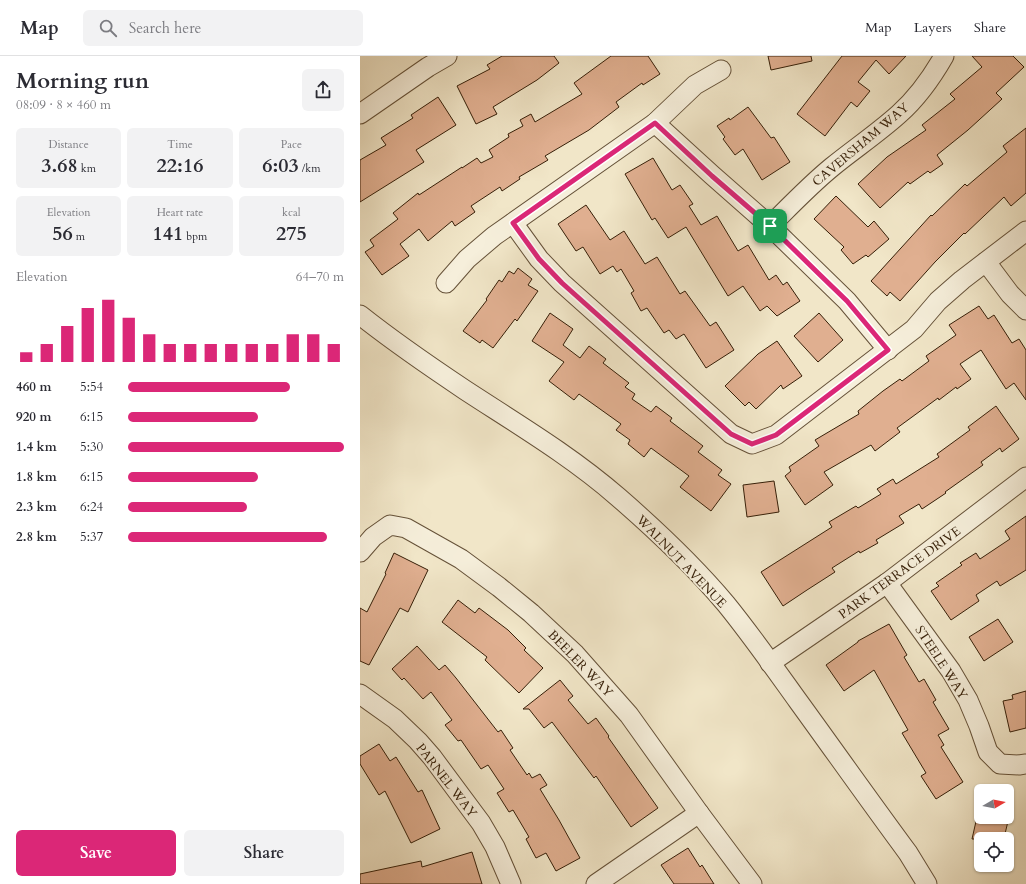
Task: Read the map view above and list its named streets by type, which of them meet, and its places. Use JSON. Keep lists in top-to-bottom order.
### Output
{
  "streets": {
    "street": [
      "CAVERSHAM WAY",
      "WALNUT AVENUE",
      "PARK TERRACE DRIVE",
      "STEELE WAY",
      "BEELER WAY",
      "PARNEL WAY"
    ]
  },
  "crossings": [
    ["WALNUT AVENUE", "PARK TERRACE DRIVE"],
    ["PARK TERRACE DRIVE", "STEELE WAY"]
  ],
  "north": "right",
  "page": {
    "header": "Map",
    "search": "Search here",
    "nav": ["Map", "Layers", "Share"],
    "heading": ["Morning run", "08:09 · 8 × 460 m"],
    "stats": [
      ["Distance", "3.68 km"],
      ["Time", "22:16"],
      ["Pace", "6:03 /km"],
      ["Elevation", "56 m"],
      ["Heart rate", "141 bpm"],
      ["kcal", "275"]
    ],
    "chart": ["Elevation", "64–70 m"],
    "list": [
      {
        "name": "460 m",
        "note": "5:54"
      },
      {
        "name": "920 m",
        "note": "6:15"
      },
      {
        "name": "1.4 km",
        "note": "5:30"
      },
      {
        "name": "1.8 km",
        "note": "6:15"
      },
      {
        "name": "2.3 km",
        "note": "6:24"
      },
      {
        "name": "2.8 km",
        "note": "5:37"
      }
    ],
    "buttons": ["Save", "Share"]
  }
}
